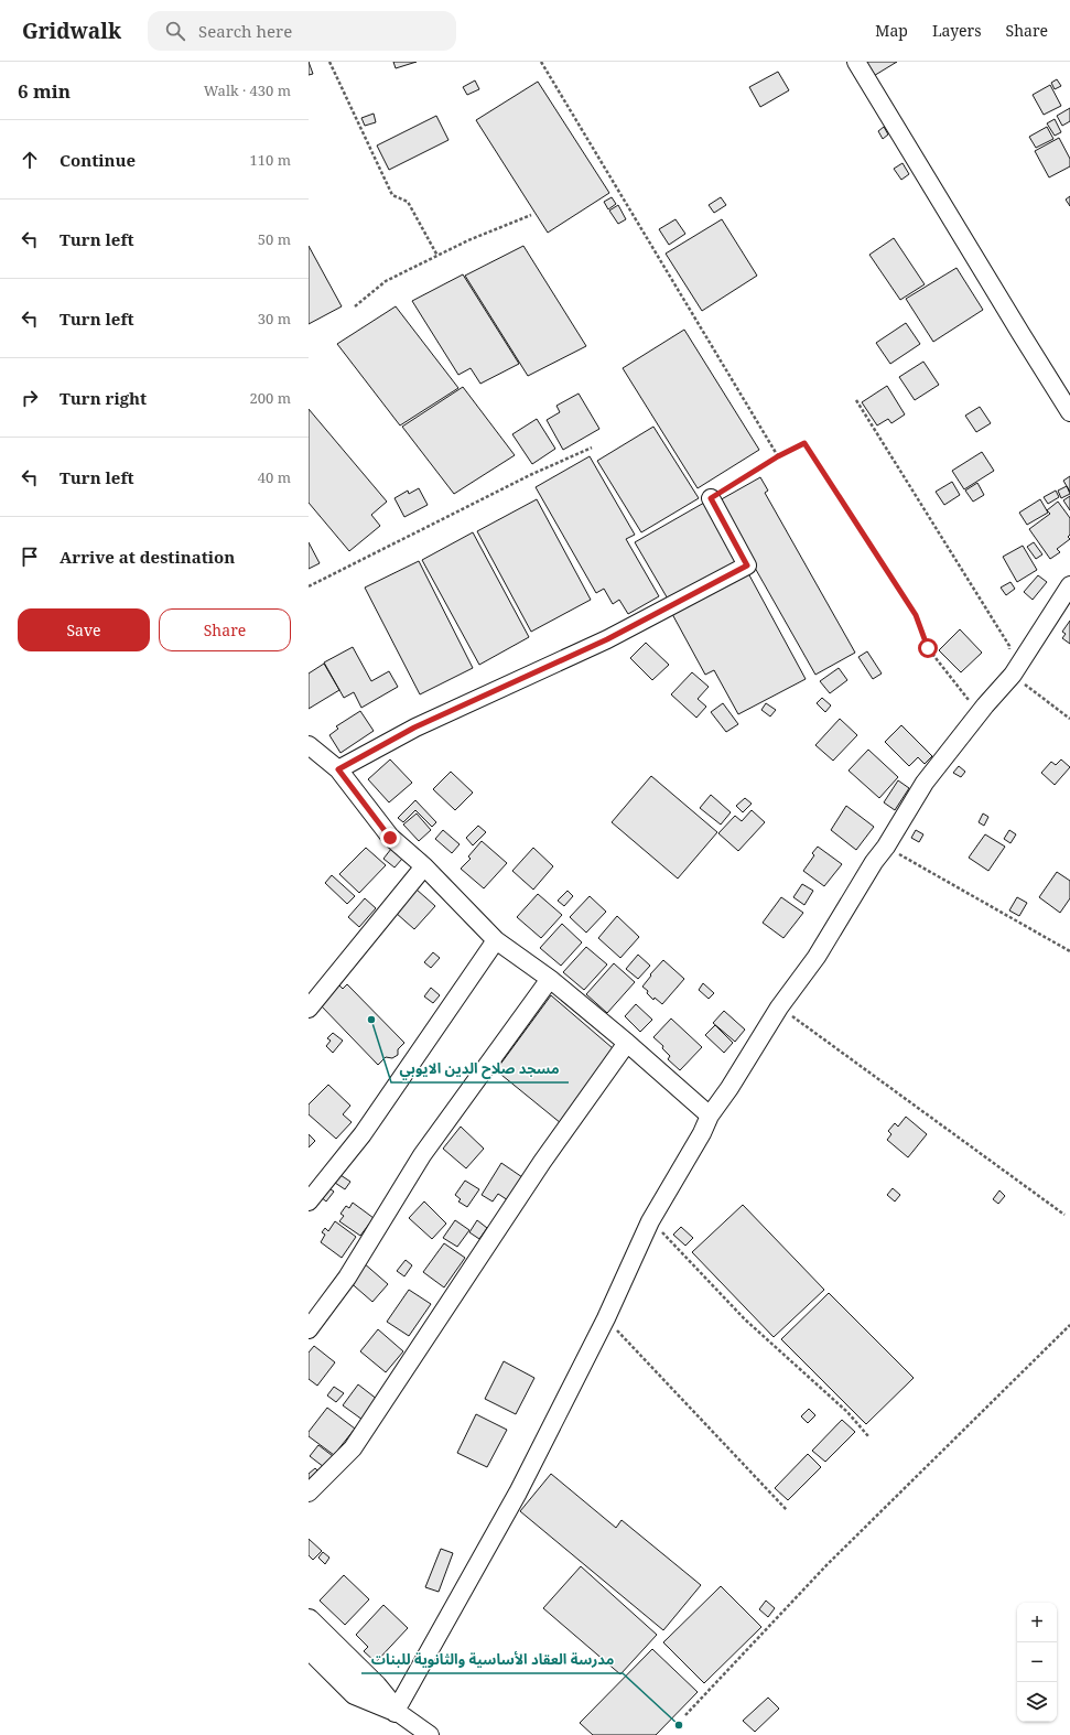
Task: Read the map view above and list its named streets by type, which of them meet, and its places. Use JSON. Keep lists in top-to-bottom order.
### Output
{
  "places": ["مسجد صلاح الدين الايوبي", "مدرسة العقاد الأساسية والثانوية للبنات"],
  "page": {
    "header": "Gridwalk",
    "search": "Search here",
    "nav": ["Map", "Layers", "Share"],
    "heading": ["6 min", "Walk · 430 m"],
    "list": [
      ["Continue", "110 m"],
      ["Turn left", "50 m"],
      ["Turn left", "30 m"],
      ["Turn right", "200 m"],
      ["Turn left", "40 m"],
      "Arrive at destination"
    ],
    "buttons": ["Save", "Share"],
    "map_buttons": ["+", "−"]
  }
}
